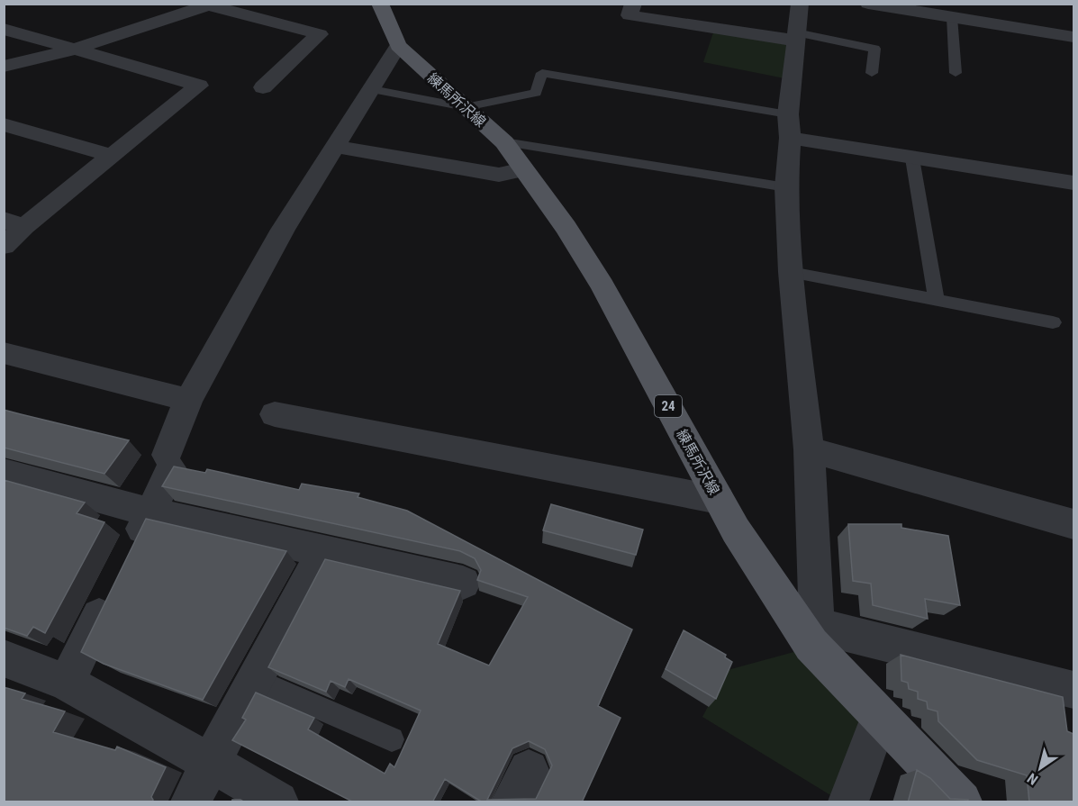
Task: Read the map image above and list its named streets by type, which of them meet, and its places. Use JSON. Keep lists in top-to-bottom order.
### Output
{
  "streets": {
    "main road": ["練馬所沢線", "24"]
  },
  "north": "bottom left"
}
